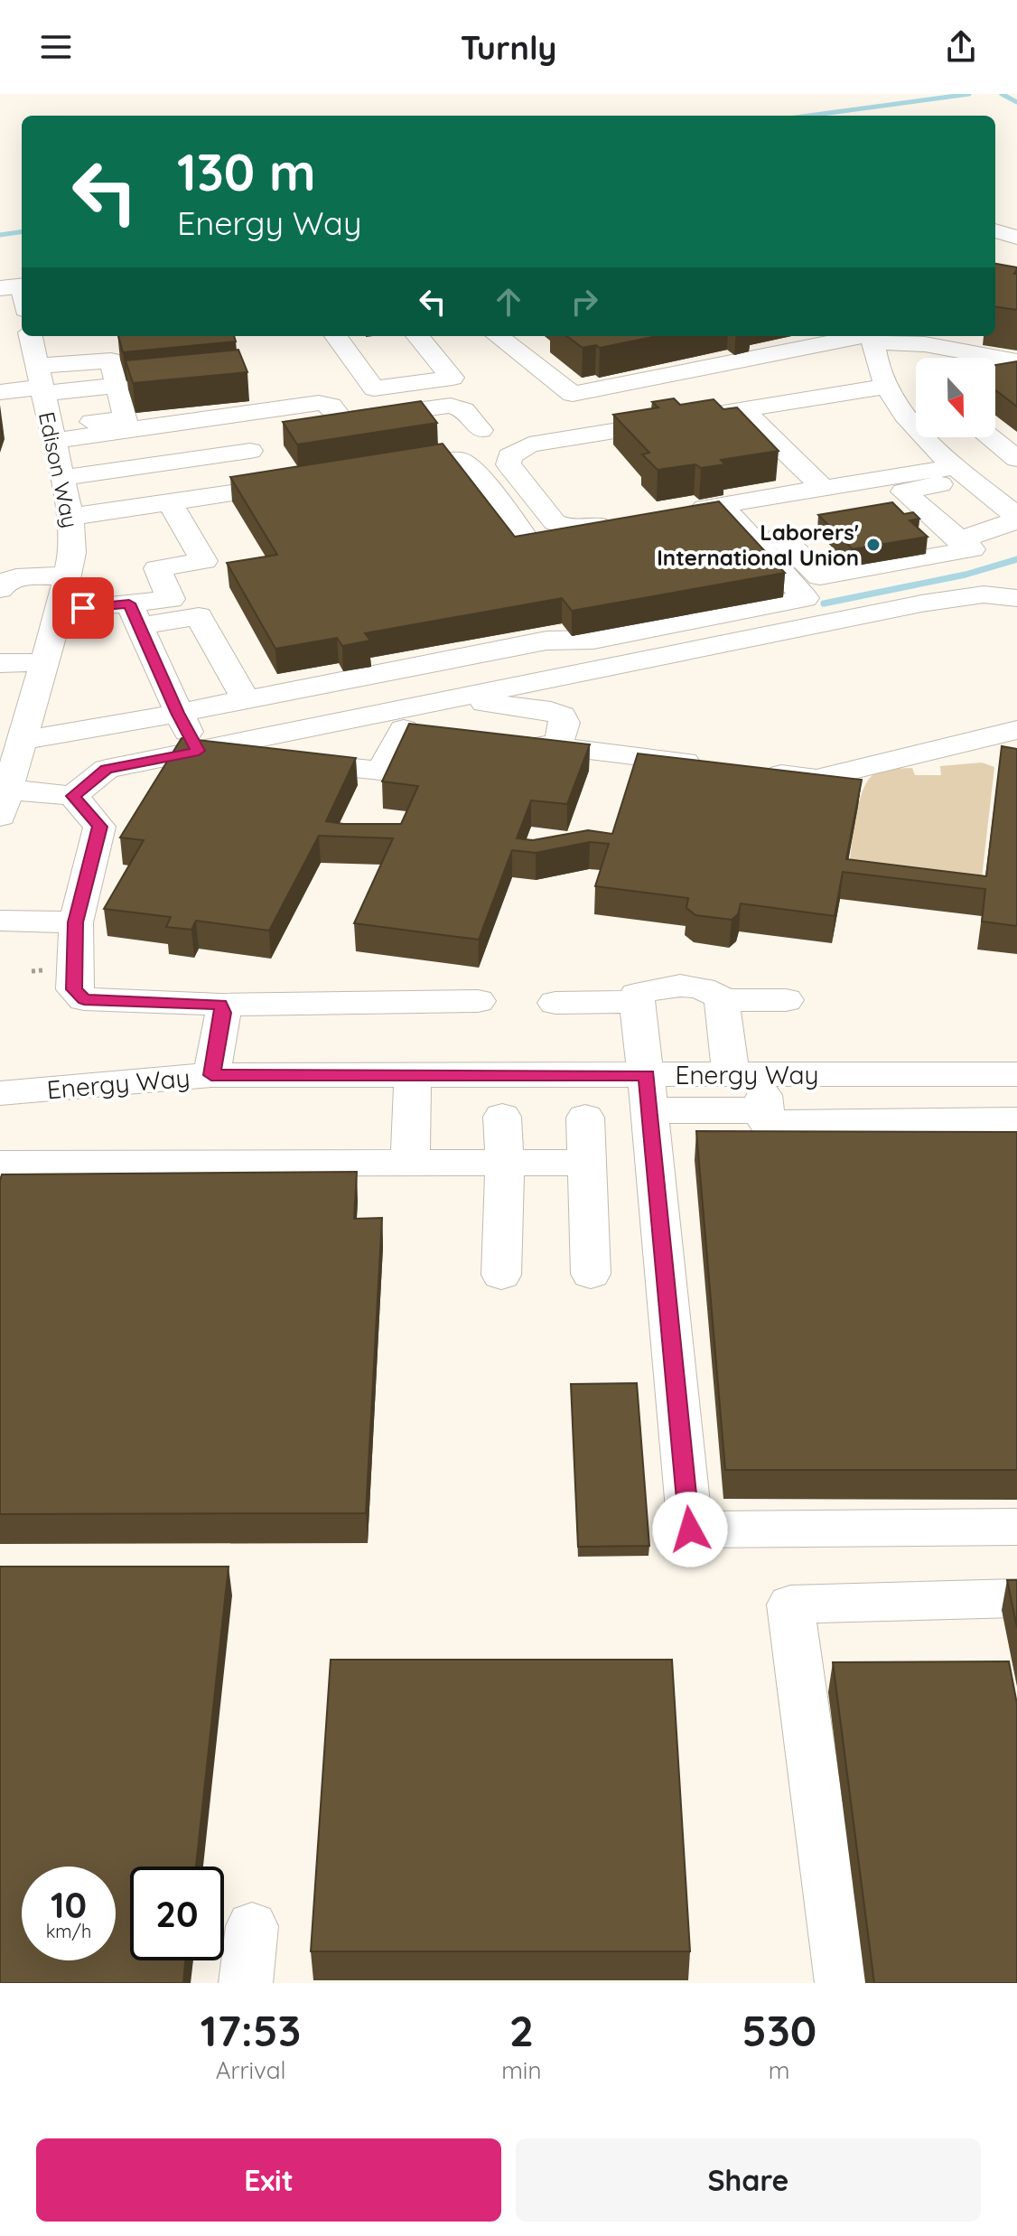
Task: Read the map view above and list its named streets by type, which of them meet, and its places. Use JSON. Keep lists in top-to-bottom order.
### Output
{
  "streets": {
    "street": ["Edison Way", "Energy Way"]
  },
  "places": ["Laborers' International Union"],
  "north": "bottom",
  "page": {
    "header": "Turnly",
    "turn": ["130 m", "Energy Way"],
    "speed": "10 km/h",
    "limit": "20",
    "eta": [
      "17:53",
      "Arrival",
      "2",
      "min",
      "530",
      "m"
    ],
    "buttons": ["Exit", "Share"]
  }
}
